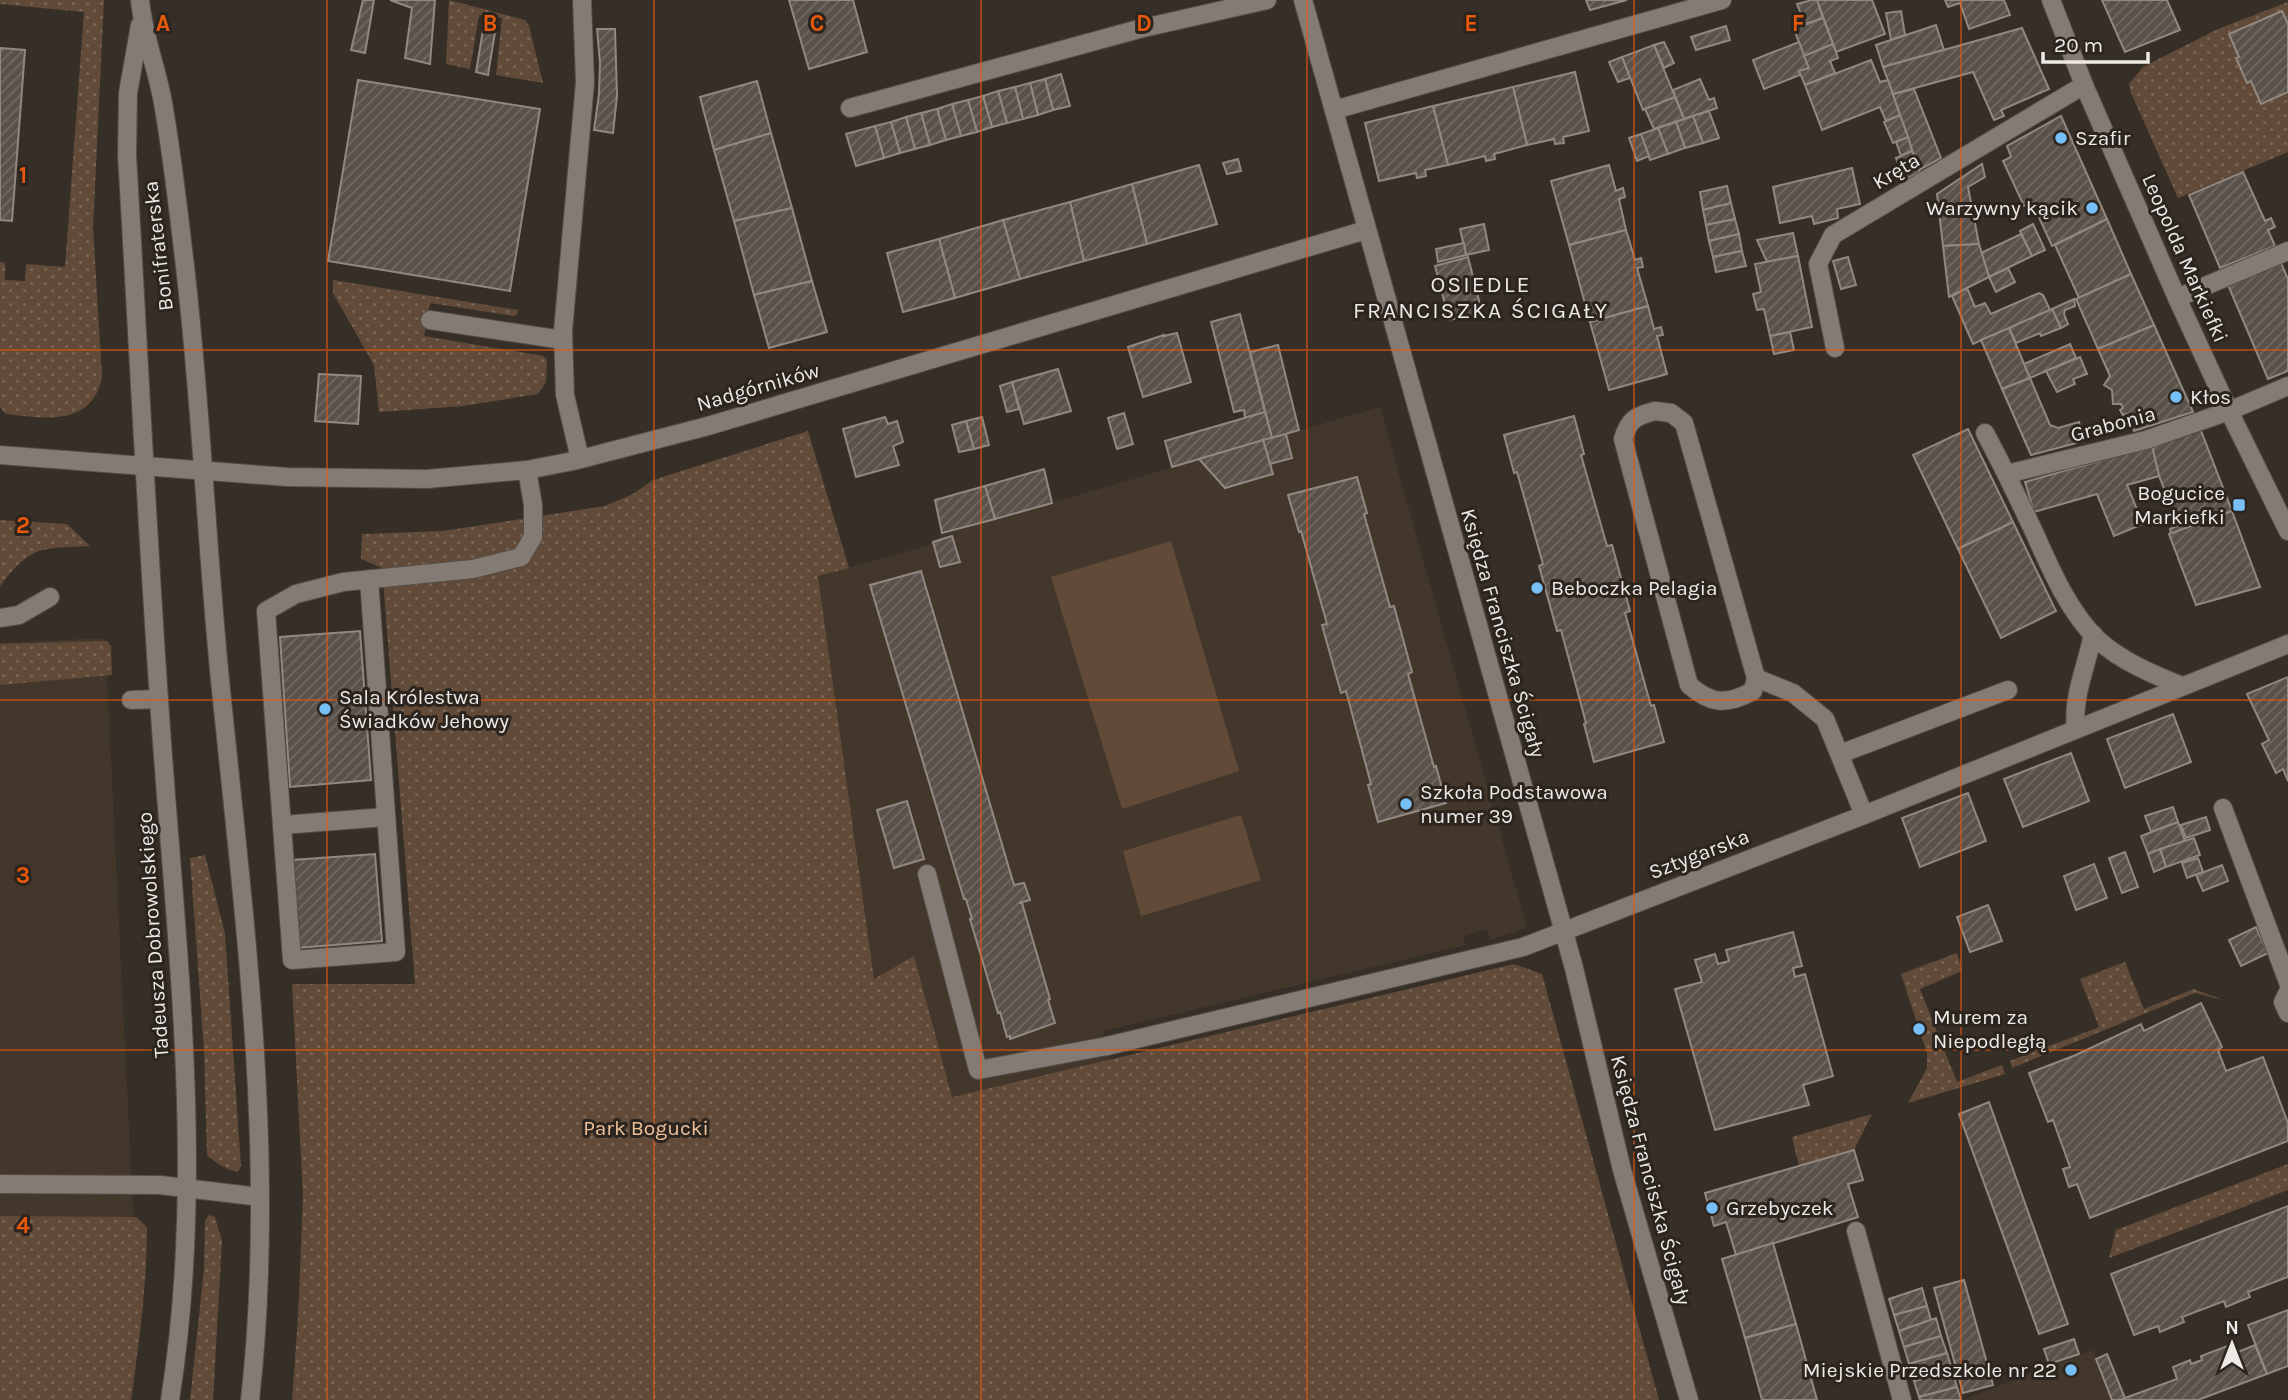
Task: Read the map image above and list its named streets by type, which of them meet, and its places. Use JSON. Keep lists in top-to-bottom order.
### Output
{
  "streets": {
    "street": [
      "Kręta",
      "Bonifraterska",
      "Leopolda Markiefki",
      "Nadgórników",
      "Grabonia",
      "Księdza Franciszka Ścigały",
      "Sztygarska",
      "Tadeusza Dobrowolskiego"
    ]
  },
  "crossings": [
    ["Kręta", "Leopolda Markiefki"],
    ["Bonifraterska", "Nadgórników"],
    ["Bonifraterska", "Tadeusza Dobrowolskiego"],
    ["Leopolda Markiefki", "Grabonia"],
    ["Nadgórników", "Księdza Franciszka Ścigały"],
    ["Nadgórników", "Tadeusza Dobrowolskiego"],
    ["Księdza Franciszka Ścigały", "Sztygarska"]
  ],
  "districts": ["OSIEDLE FRANCISZKA ŚCIGAŁY"],
  "parks": ["Park Bogucki"],
  "places": {
    "other": [
      "Szafir",
      "Warzywny kącik",
      "Kłos",
      "Beboczka Pelagia",
      "Sala Królestwa Świadków Jehowy",
      "Szkoła Podstawowa numer 39",
      "Murem za Niepodległą",
      "Grzebyczek",
      "Miejskie Przedszkole nr 22"
    ],
    "transit": ["Bogucice Markiefki"]
  },
  "scale_bar": "20 m",
  "north": "top",
  "grid": {
    "columns": [
      "A",
      "B",
      "C",
      "D",
      "E",
      "F"
    ],
    "rows": [
      "1",
      "2",
      "3",
      "4"
    ]
  }
}
